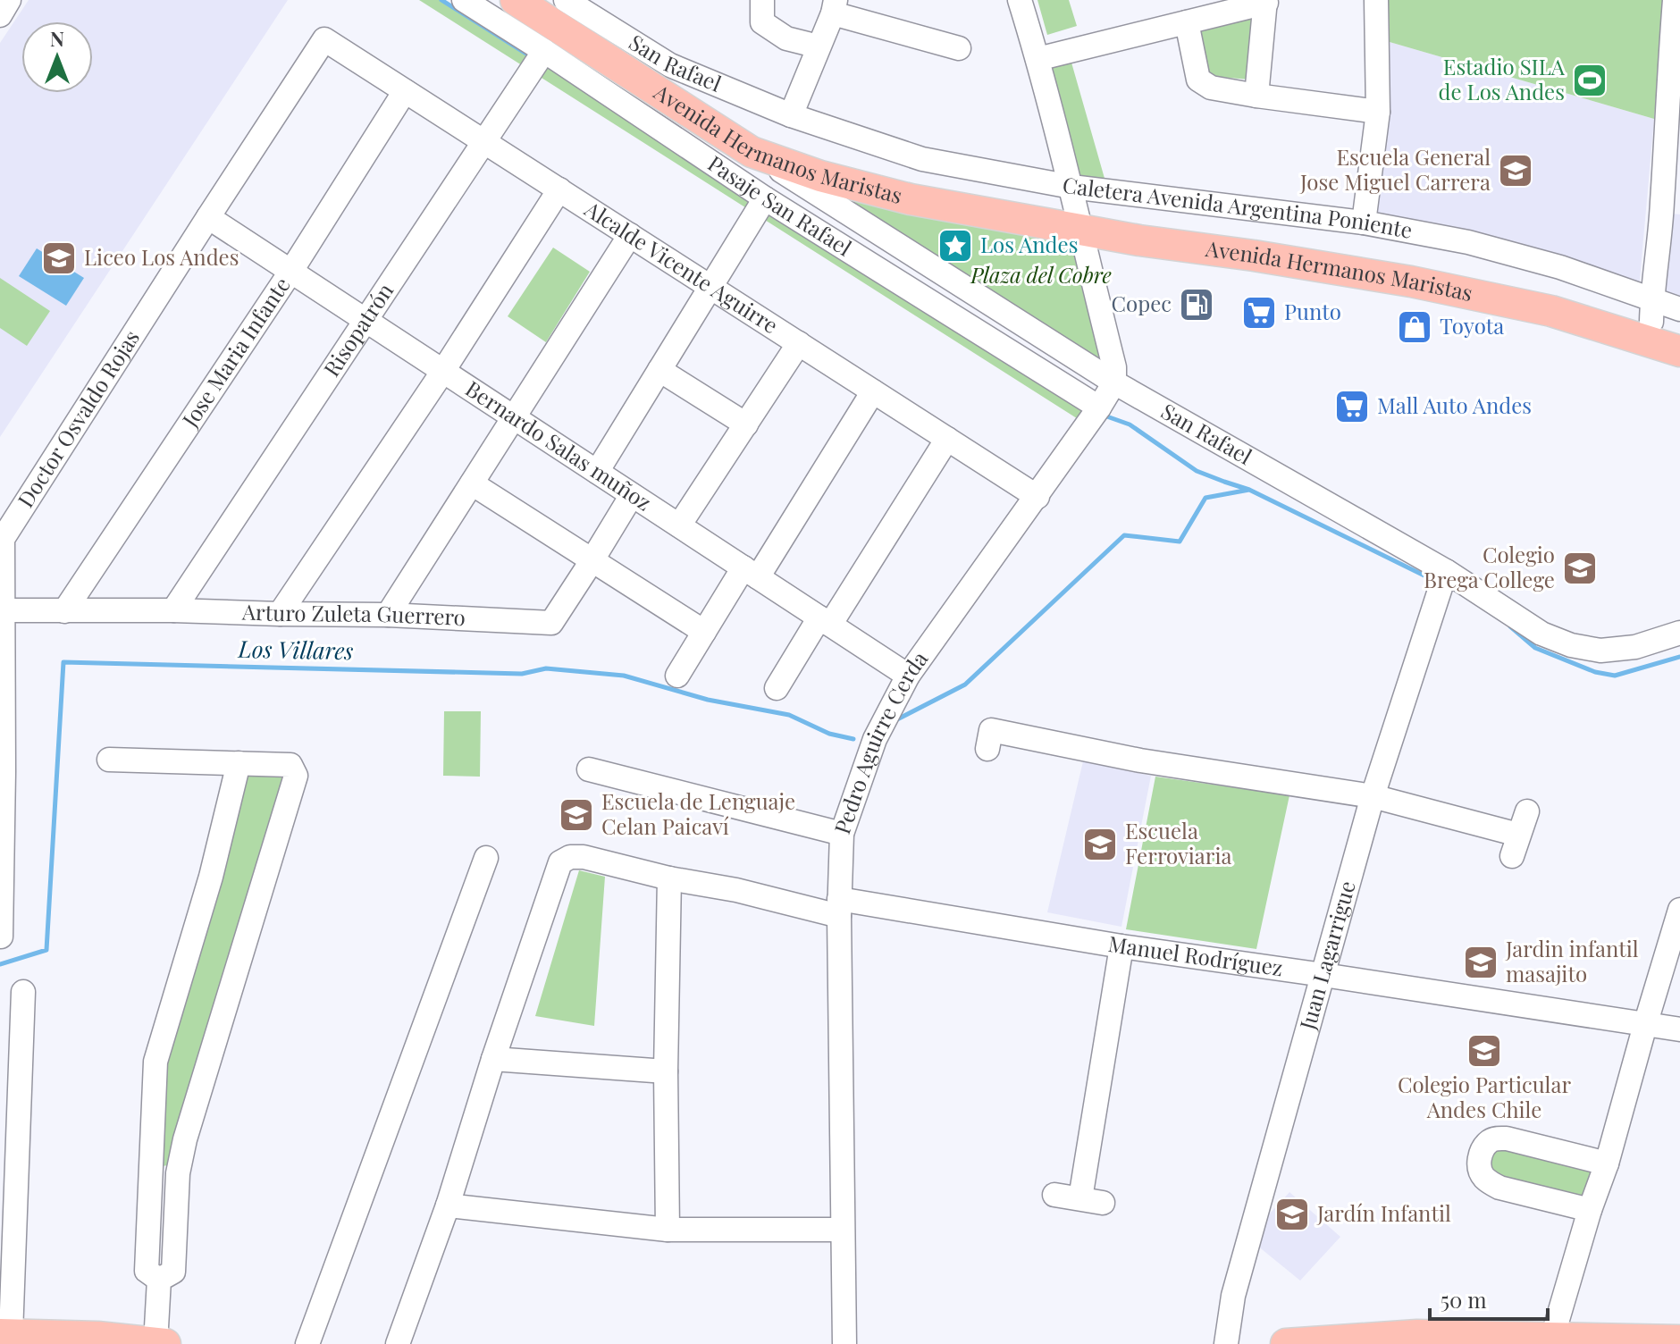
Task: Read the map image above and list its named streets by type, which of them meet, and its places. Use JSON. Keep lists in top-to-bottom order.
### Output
{
  "streets": {
    "main road": ["San Rafael", "Avenida Hermanos Maristas"],
    "street": [
      "Pasaje San Rafael",
      "Caletera Avenida Argentina Poniente",
      "Alcalde Vicente Aguirre",
      "Risopatrón",
      "Jose Maria Infante",
      "Doctor Osvaldo Rojas",
      "Bernardo Salas muñoz",
      "Arturo Zuleta Guerrero",
      "Pedro Aguirre Cerda",
      "Juan Lagarrigue",
      "Manuel Rodríguez"
    ]
  },
  "crossings": [
    ["San Rafael", "Avenida Hermanos Maristas"],
    ["San Rafael", "Caletera Avenida Argentina Poniente"],
    ["San Rafael", "Pedro Aguirre Cerda"],
    ["San Rafael", "Juan Lagarrigue"],
    ["Avenida Hermanos Maristas", "Caletera Avenida Argentina Poniente"],
    ["Pasaje San Rafael", "Risopatrón"],
    ["Pasaje San Rafael", "Pedro Aguirre Cerda"],
    ["Alcalde Vicente Aguirre", "Risopatrón"],
    ["Alcalde Vicente Aguirre", "Jose Maria Infante"],
    ["Alcalde Vicente Aguirre", "Doctor Osvaldo Rojas"],
    ["Alcalde Vicente Aguirre", "Pedro Aguirre Cerda"],
    ["Risopatrón", "Bernardo Salas muñoz"],
    ["Risopatrón", "Arturo Zuleta Guerrero"],
    ["Jose Maria Infante", "Bernardo Salas muñoz"],
    ["Jose Maria Infante", "Arturo Zuleta Guerrero"],
    ["Doctor Osvaldo Rojas", "Bernardo Salas muñoz"],
    ["Doctor Osvaldo Rojas", "Arturo Zuleta Guerrero"],
    ["Bernardo Salas muñoz", "Arturo Zuleta Guerrero"],
    ["Bernardo Salas muñoz", "Pedro Aguirre Cerda"],
    ["Pedro Aguirre Cerda", "Manuel Rodríguez"],
    ["Juan Lagarrigue", "Manuel Rodríguez"]
  ],
  "water": ["Los Villares"],
  "parks": ["Plaza del Cobre"],
  "places": {
    "sports": ["Estadio SILA de Los Andes"],
    "school or university": [
      "Escuela General Jose Miguel Carrera",
      "Liceo Los Andes",
      "Colegio Brega College",
      "Escuela de Lenguaje Celan Paicaví",
      "Escuela Ferroviaria",
      "Jardin infantil masajito",
      "Colegio Particular Andes Chile",
      "Jardín Infantil"
    ],
    "place": ["Los Andes"],
    "fuel station": ["Copec"],
    "supermarket": ["Punto", "Mall Auto Andes"],
    "shop": ["Toyota"]
  },
  "scale_bar": "50 m",
  "north": "top"
}
